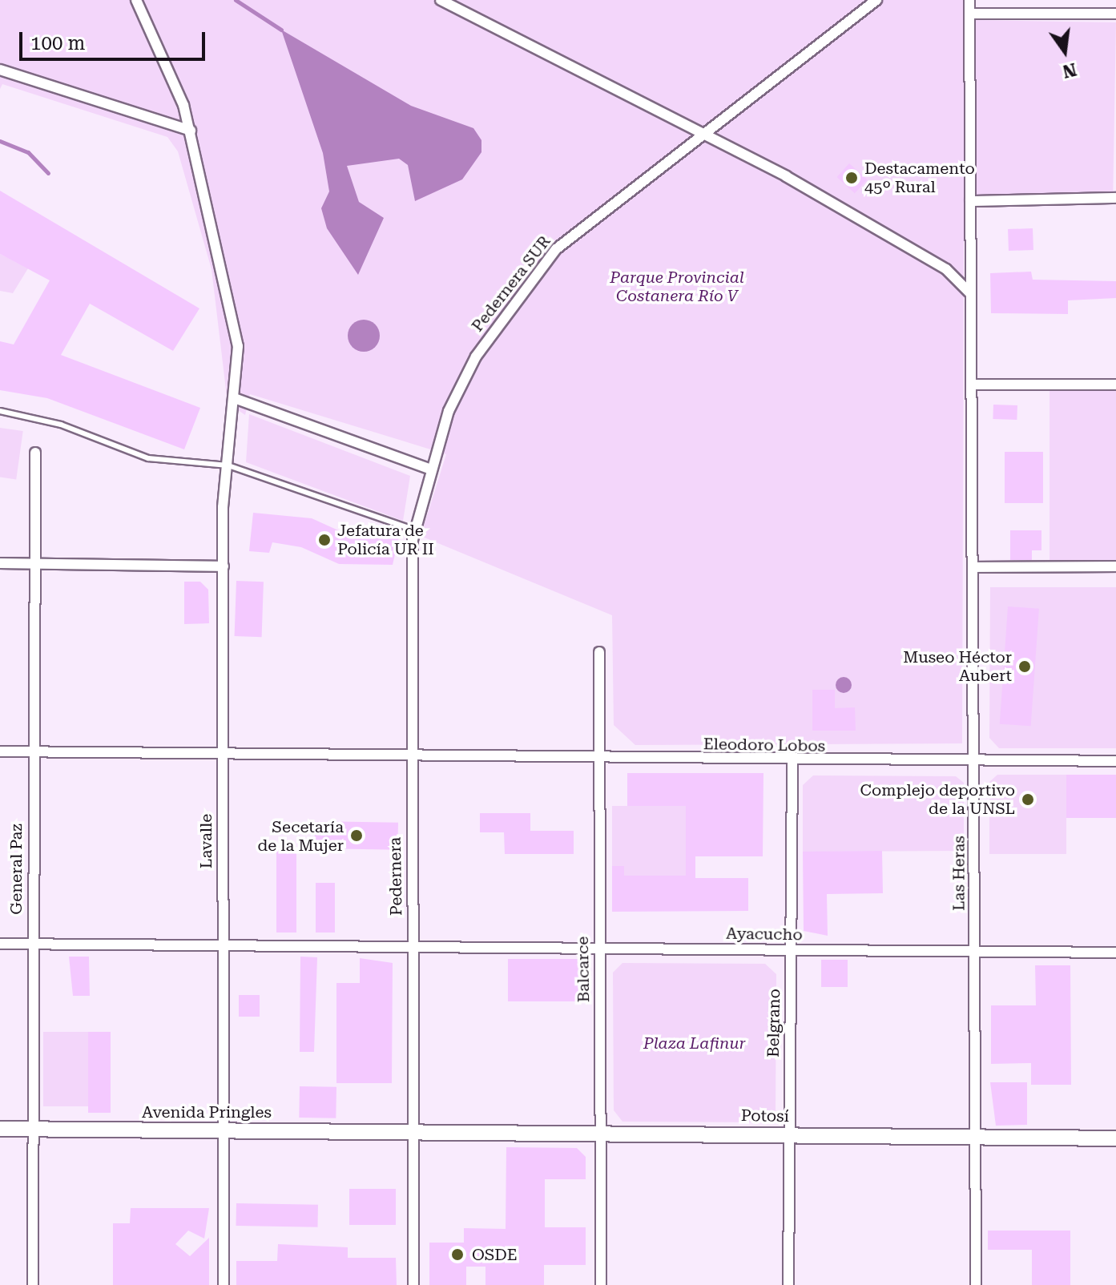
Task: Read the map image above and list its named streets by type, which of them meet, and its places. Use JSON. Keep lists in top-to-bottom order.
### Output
{
  "streets": {
    "main road": ["Avenida Pringles", "Potosí"],
    "street": [
      "Pedernera SUR",
      "Eleodoro Lobos",
      "Lavalle",
      "General Paz",
      "Las Heras",
      "Pedernera",
      "Ayacucho",
      "Balcarce",
      "Belgrano"
    ]
  },
  "crossings": [
    ["Pedernera SUR", "Pedernera"],
    ["Eleodoro Lobos", "Lavalle"],
    ["Eleodoro Lobos", "General Paz"],
    ["Eleodoro Lobos", "Las Heras"],
    ["Eleodoro Lobos", "Pedernera"],
    ["Eleodoro Lobos", "Balcarce"],
    ["Eleodoro Lobos", "Belgrano"],
    ["Lavalle", "Ayacucho"],
    ["Lavalle", "Avenida Pringles"],
    ["General Paz", "Ayacucho"],
    ["General Paz", "Avenida Pringles"],
    ["Las Heras", "Ayacucho"],
    ["Las Heras", "Potosí"],
    ["Pedernera", "Ayacucho"],
    ["Pedernera", "Avenida Pringles"],
    ["Pedernera", "Potosí"],
    ["Ayacucho", "Balcarce"],
    ["Ayacucho", "Belgrano"],
    ["Balcarce", "Potosí"],
    ["Belgrano", "Potosí"],
    ["Avenida Pringles", "Potosí"]
  ],
  "parks": ["Parque Provincial Costanera Río V", "Plaza Lafinur"],
  "places": [
    "Destacamento 45º Rural",
    "Jefatura de Policía UR II",
    "Museo Héctor Aubert",
    "Complejo deportivo de la UNSL",
    "Secetaría de la Mujer",
    "OSDE"
  ],
  "scale_bar": "100 m",
  "north": "bottom"
}
